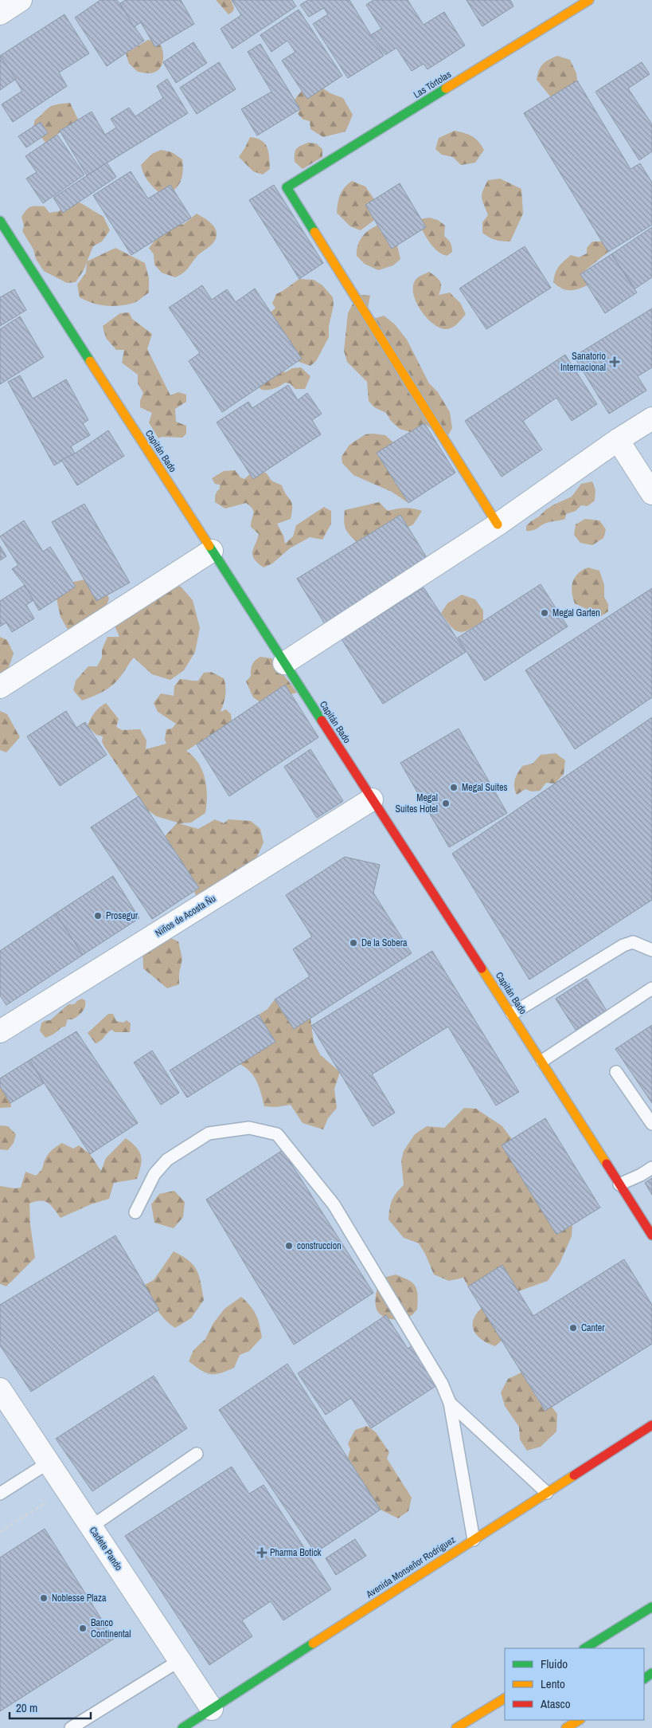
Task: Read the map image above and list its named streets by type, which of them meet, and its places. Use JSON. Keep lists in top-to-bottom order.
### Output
{
  "streets": {
    "main road": ["Las Tórtolas", "Capitán Bado", "Avenida Monseñor Rodríguez"],
    "street": ["Niños de Acosta Ñu", "Cadete Pando"]
  },
  "crossings": [
    ["Capitán Bado", "Niños de Acosta Ñu"],
    ["Cadete Pando", "Avenida Monseñor Rodríguez"]
  ],
  "places": {
    "health": ["Sanatorio Internacional", "Pharma Botick"],
    "other": [
      "Megal Garten",
      "Megal Suites",
      "Megal Suites Hotel",
      "Prosegur",
      "De la Sobera",
      "construccion",
      "Canter",
      "Noblesse Plaza",
      "Banco Continental"
    ]
  },
  "legend": ["Fluido", "Lento", "Atasco"],
  "scale_bar": "20 m"
}
